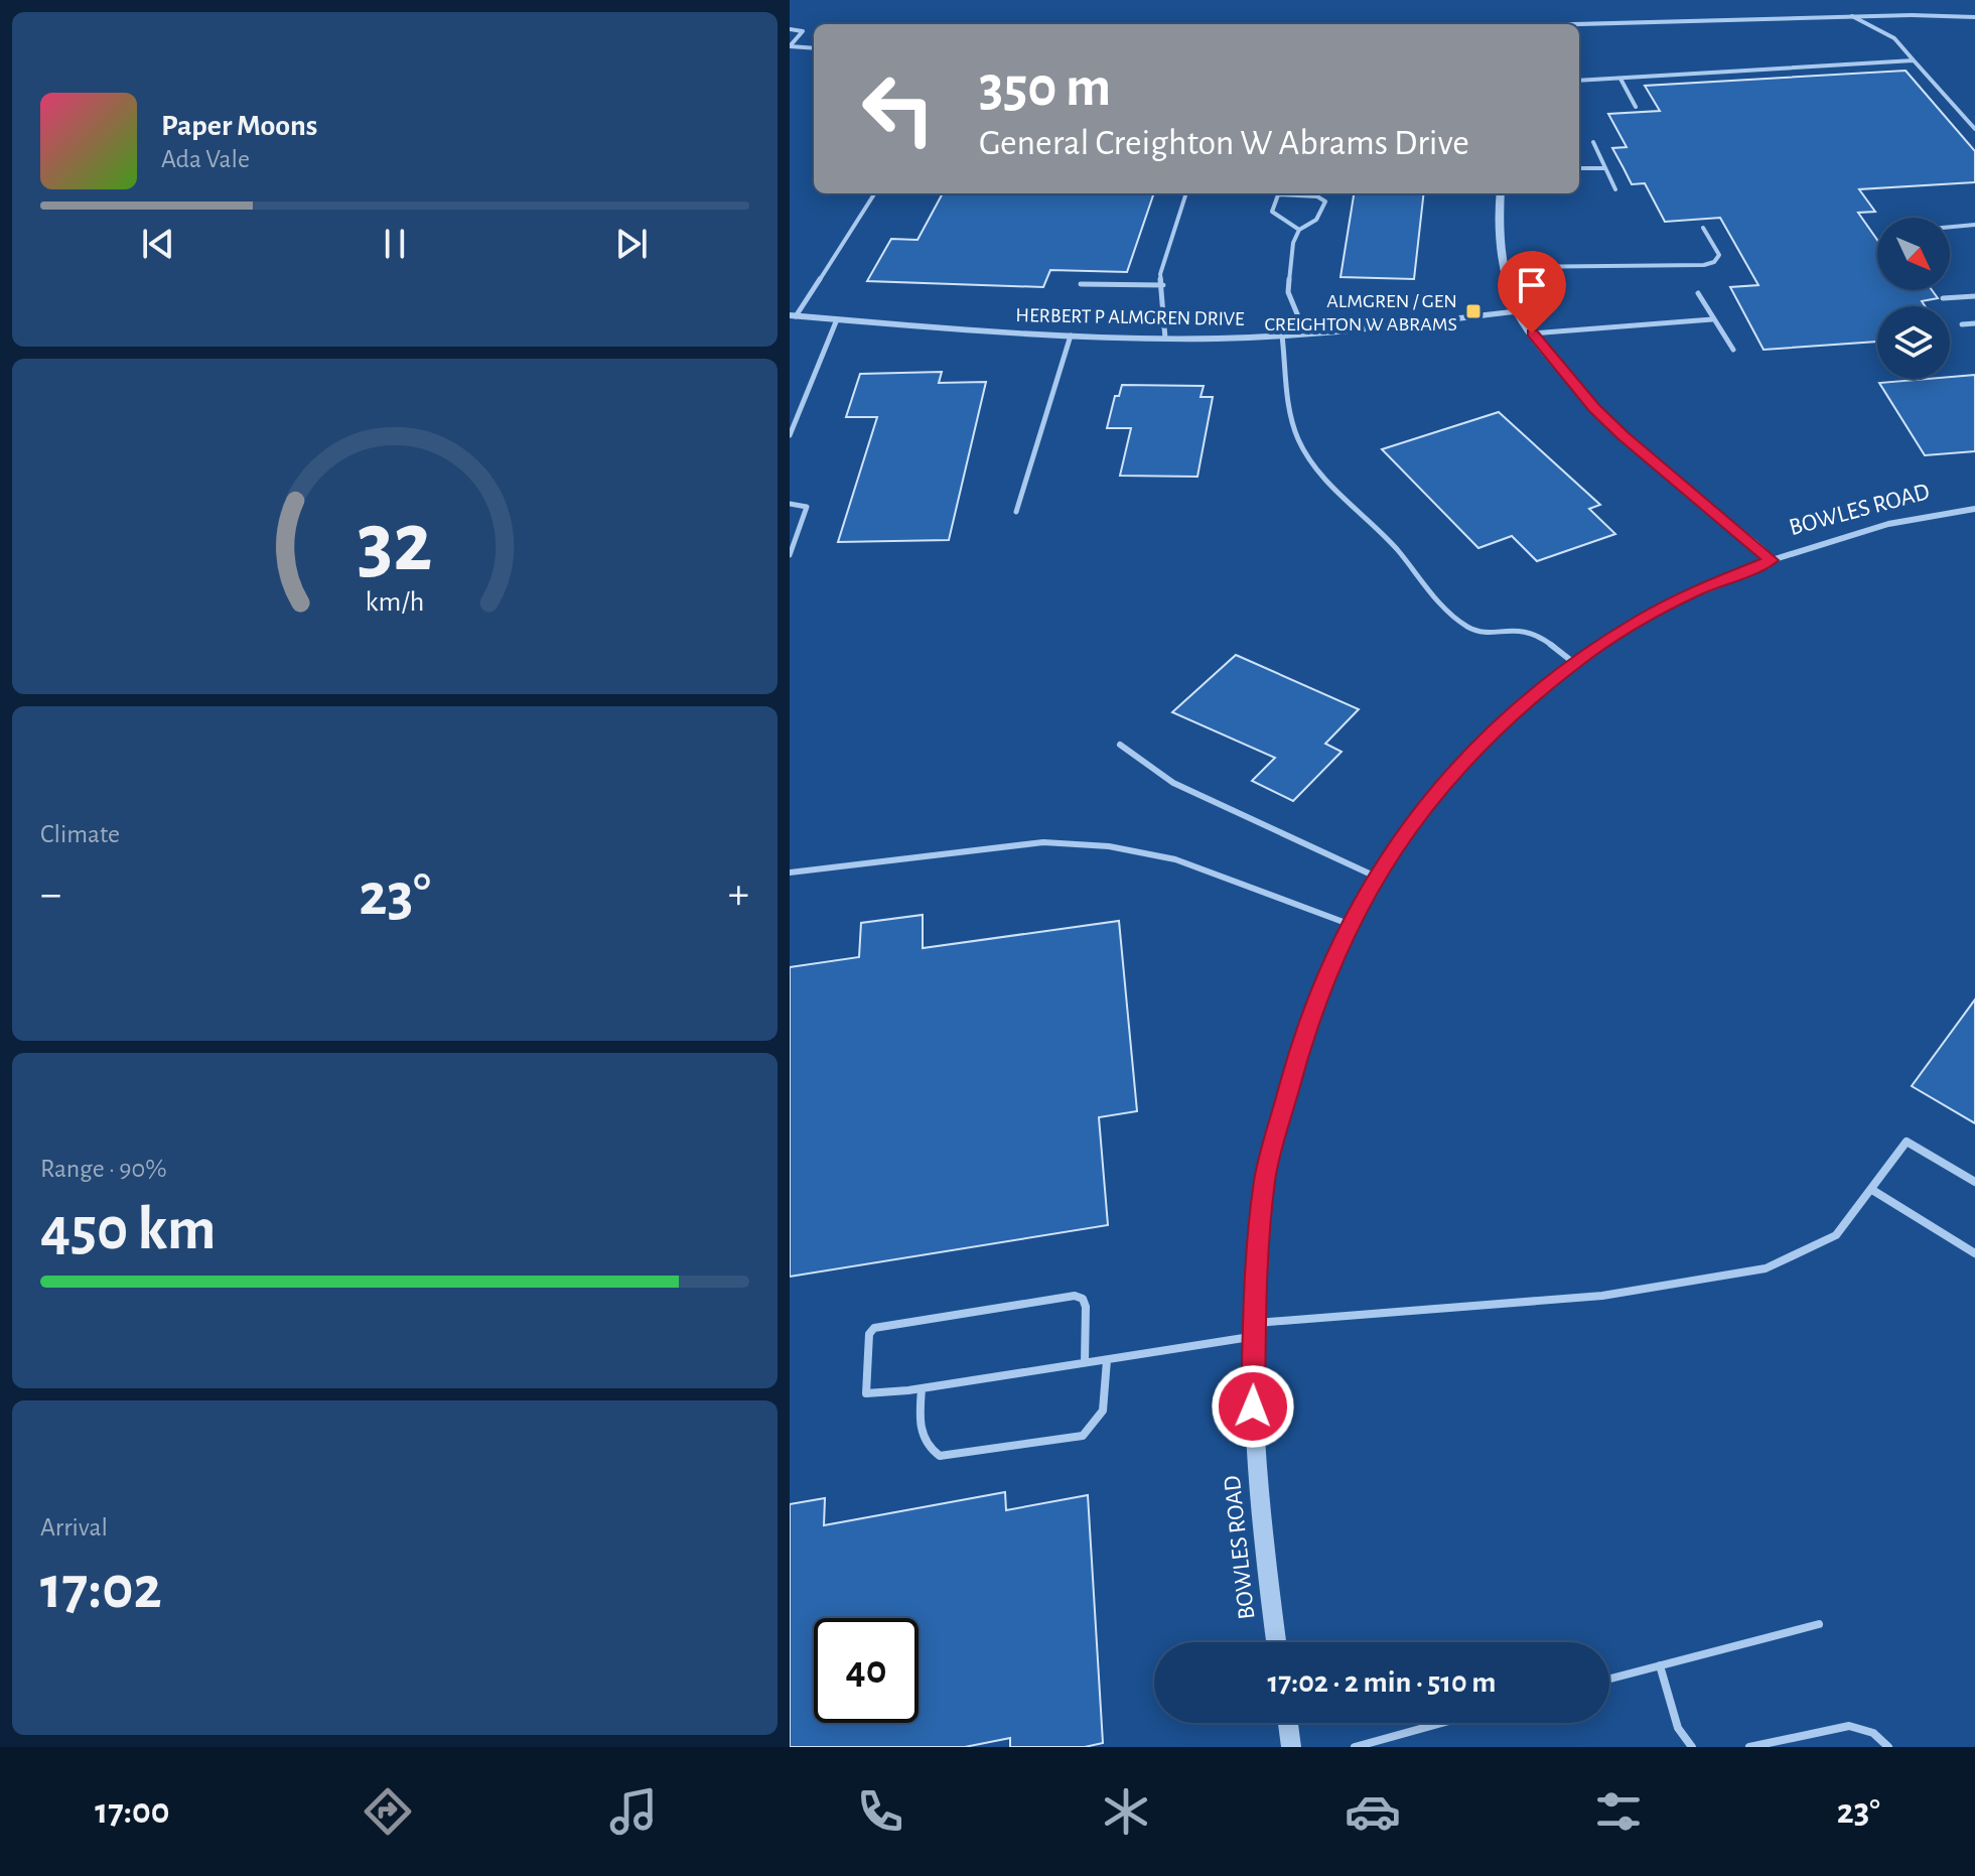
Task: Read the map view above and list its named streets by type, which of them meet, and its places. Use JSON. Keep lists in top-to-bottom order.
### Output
{
  "streets": {
    "street": ["HERBERT P ALMGREN DRIVE", "BOWLES ROAD"]
  },
  "places": {
    "transit": ["ALMGREN / GEN CREIGHTON W ABRAMS"]
  },
  "north": "bottom right",
  "page": {
    "turn": ["350 m", "General Creighton W Abrams Drive"],
    "song": ["Paper Moons", "Ada Vale"],
    "tile": [
      "Climate",
      ["Range · 90%", "450 km"],
      ["Arrival", "17:02"]
    ],
    "heat": ["−", "23°", "+"],
    "limit": "40",
    "trip": "17:02 · 2 min · 510 m",
    "tabs": ["17:00", "23°"],
    "gauge": ["32", "km/h"]
  }
}
